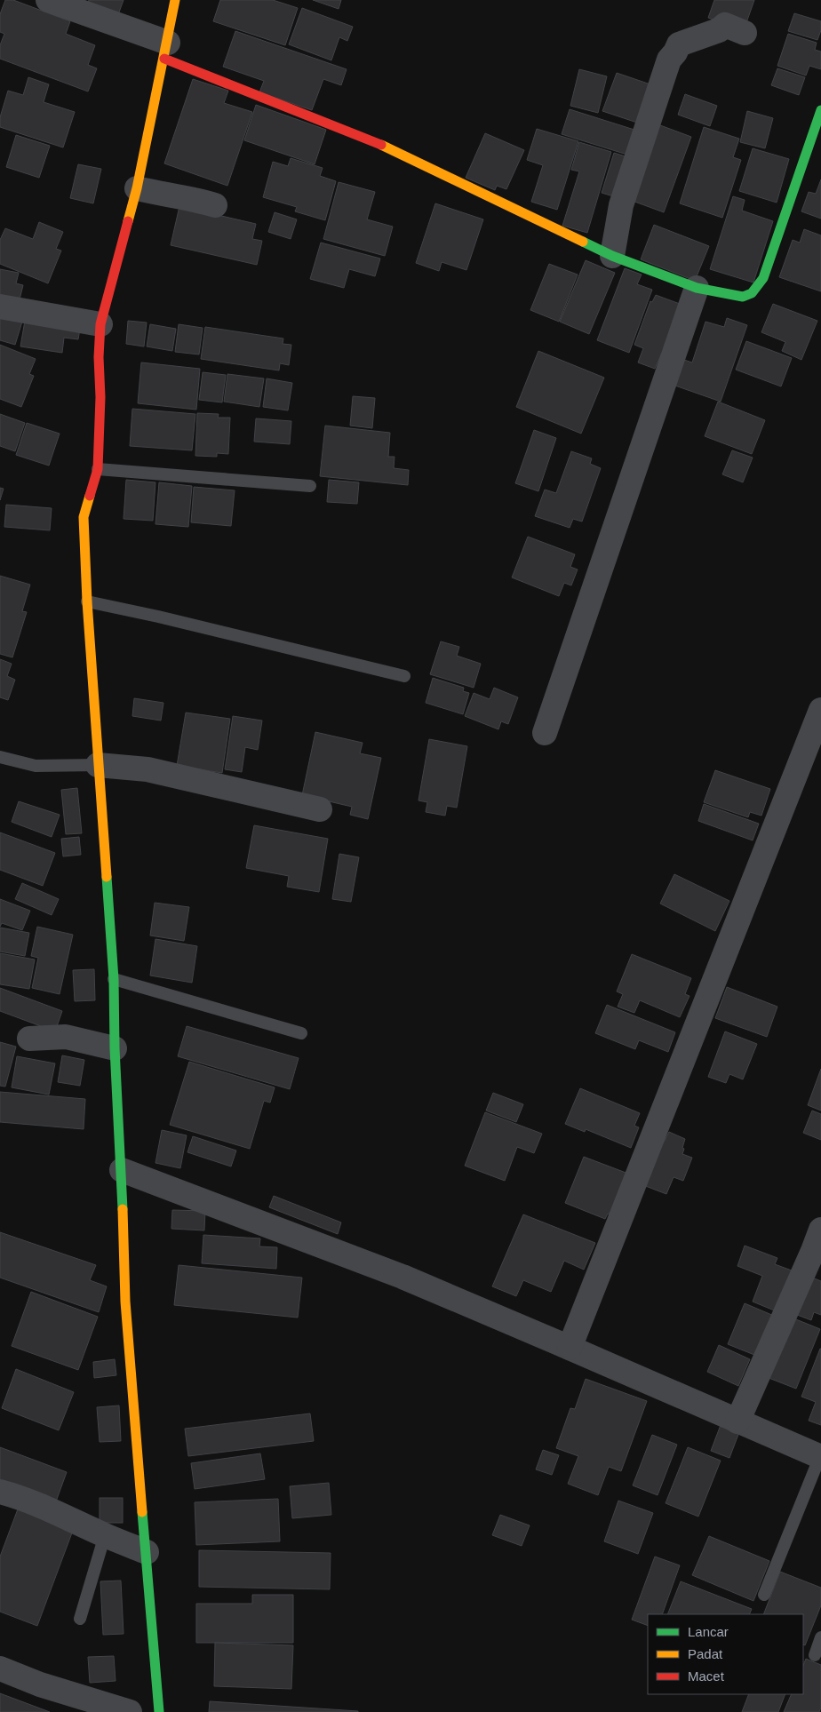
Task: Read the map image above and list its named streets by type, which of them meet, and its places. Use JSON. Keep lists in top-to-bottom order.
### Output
{
  "legend": ["Lancar", "Padat", "Macet"]
}
